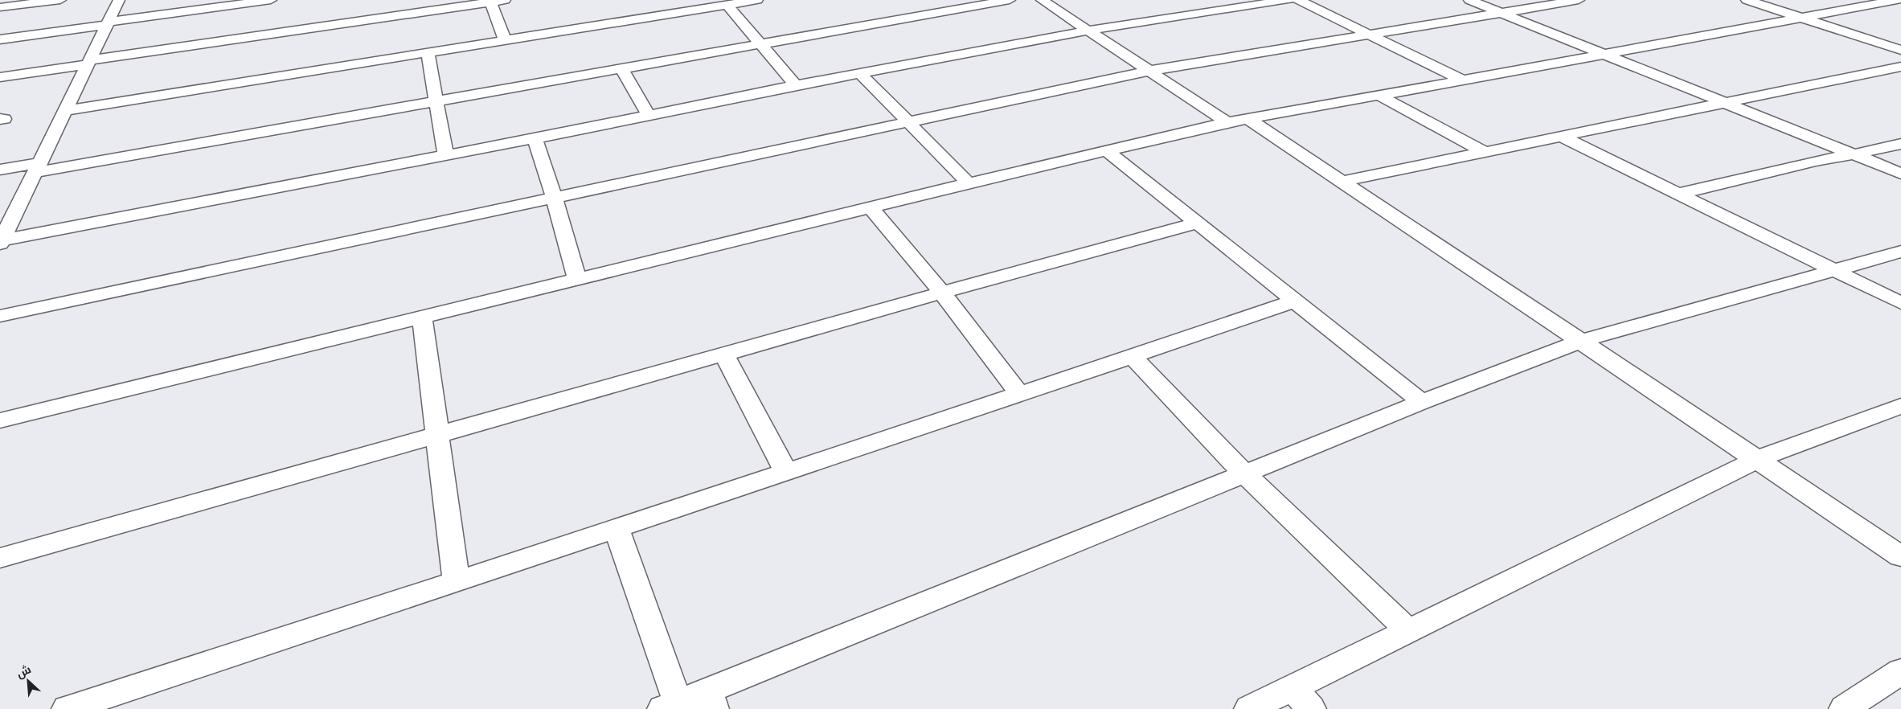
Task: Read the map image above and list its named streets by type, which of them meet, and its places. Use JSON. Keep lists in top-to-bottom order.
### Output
{
  "north": "top left"
}
